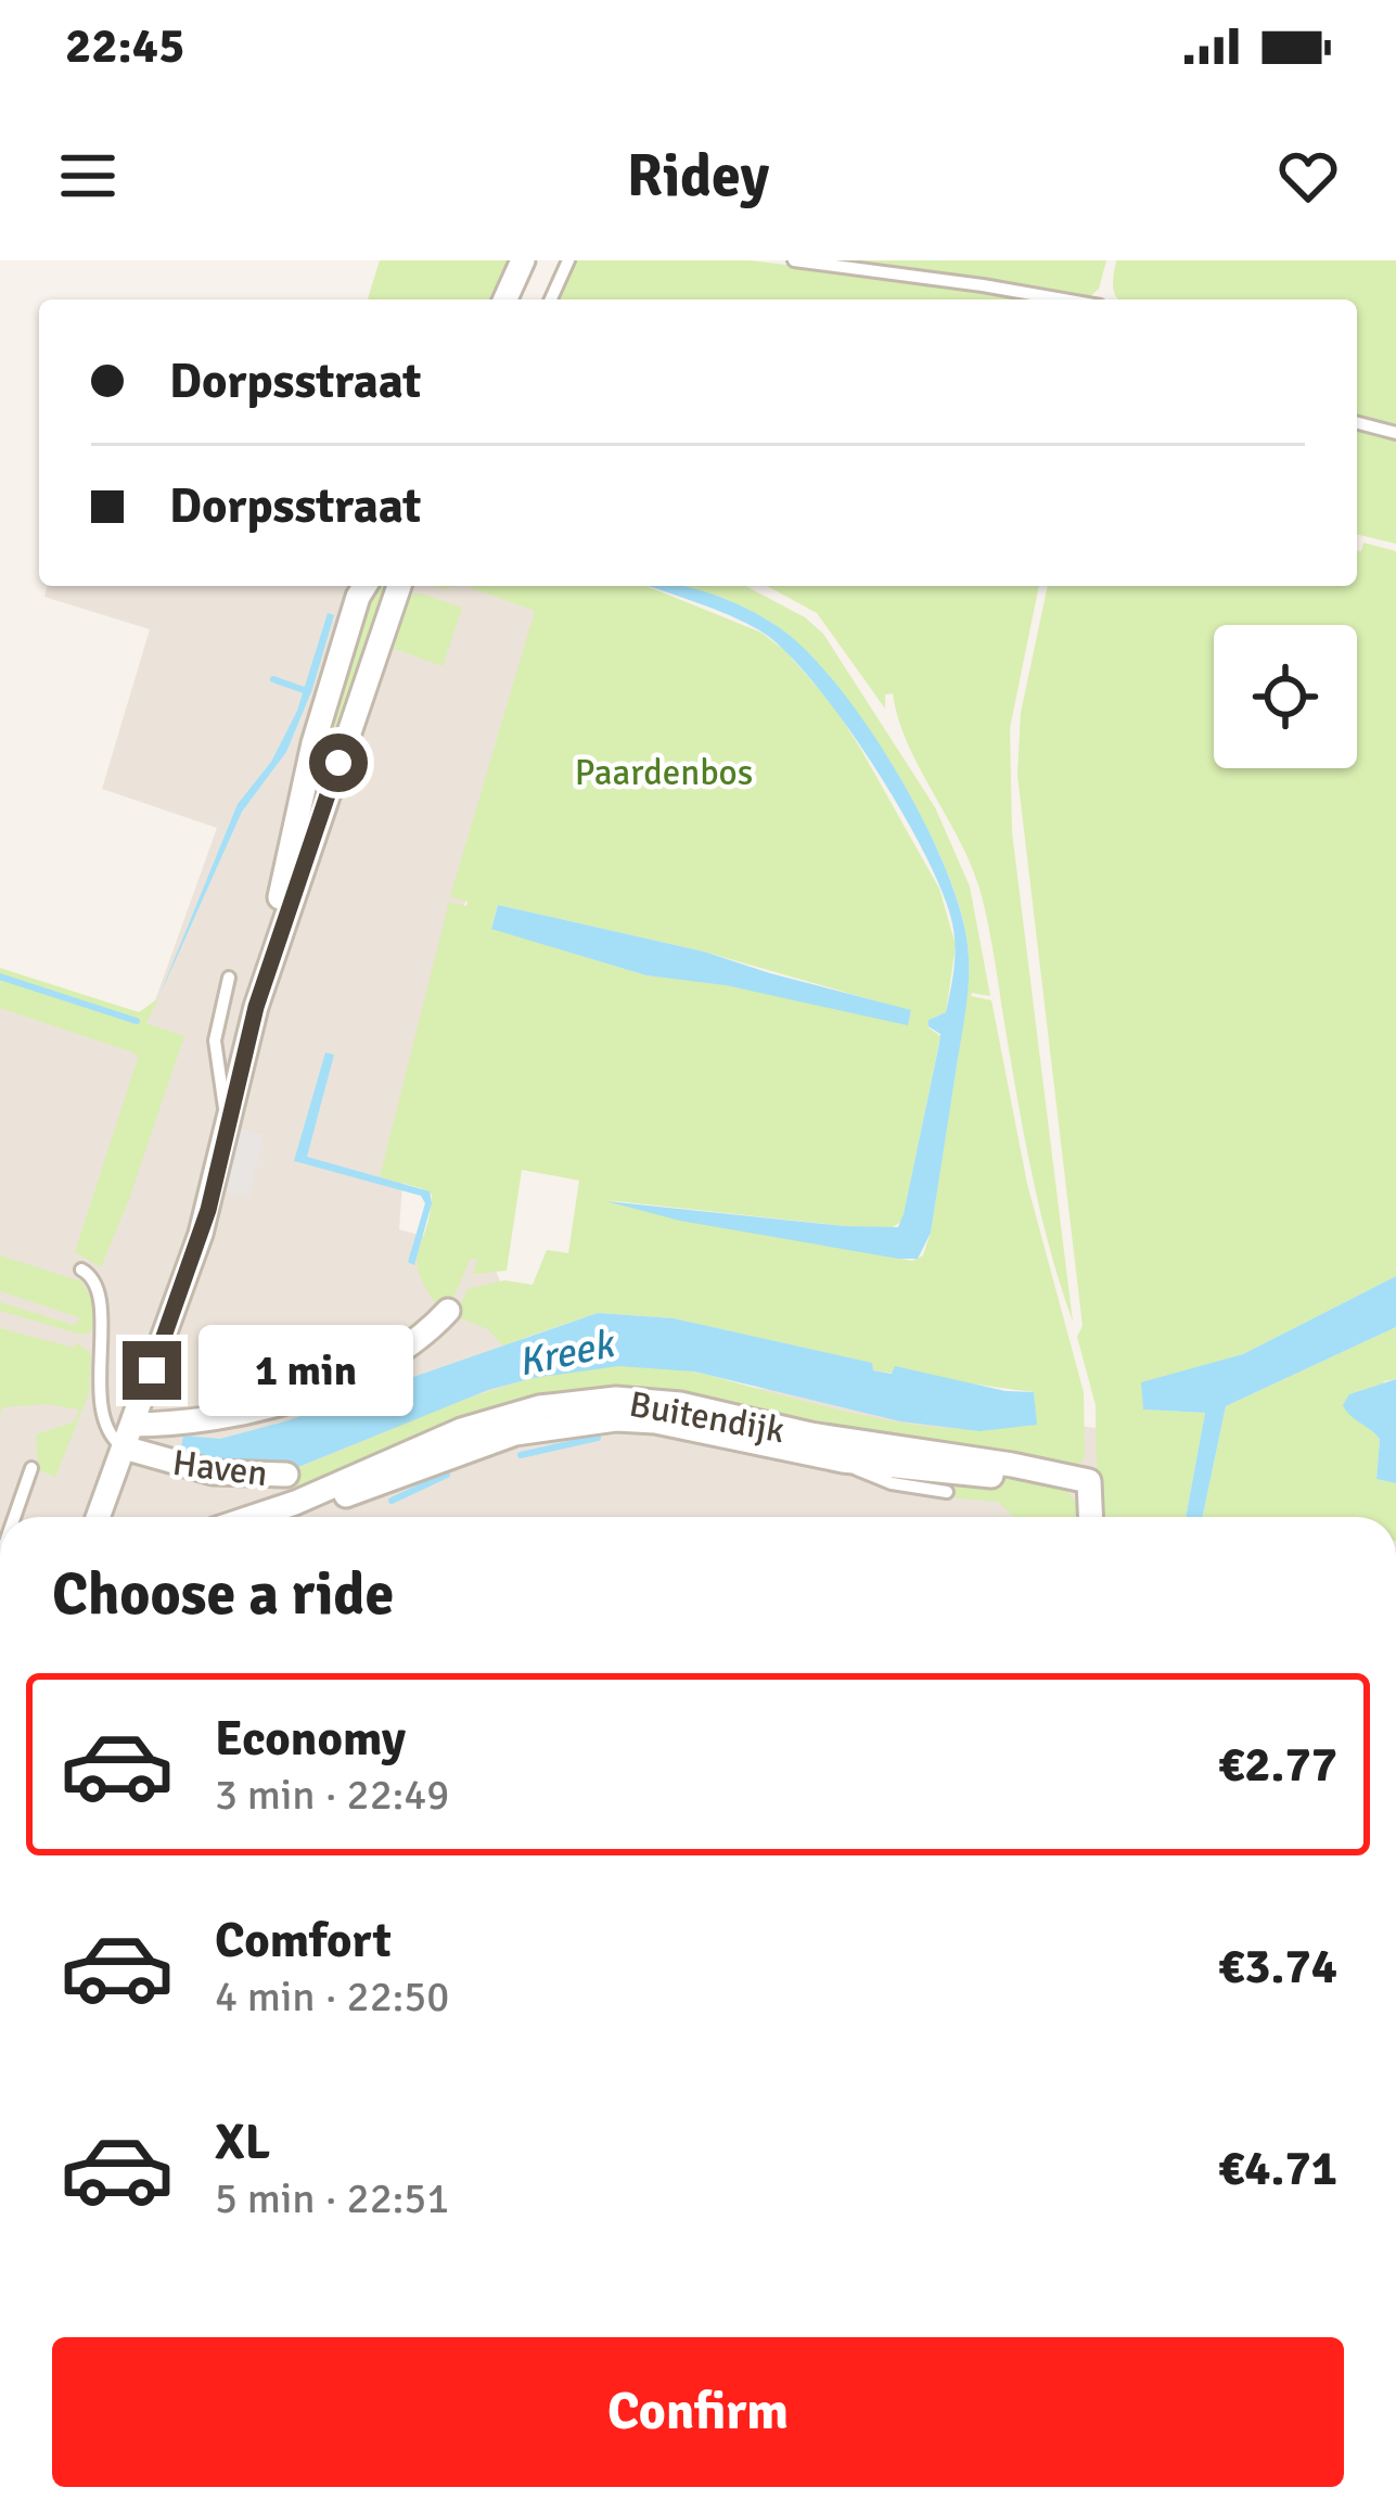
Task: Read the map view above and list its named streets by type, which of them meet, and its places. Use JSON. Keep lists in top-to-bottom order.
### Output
{
  "streets": {
    "street": ["Buitendijk", "Haven"]
  },
  "water": ["Kreek"],
  "parks": ["Paardenbos"],
  "page": {
    "status": "22:45",
    "header": "Ridey",
    "banner": ["Dorpsstraat", "Dorpsstraat"],
    "bubble": "1 min",
    "heading": "Choose a ride",
    "list": [
      {
        "name": "Economy",
        "note": "3 min · 22:49",
        "value": "€2.77"
      },
      {
        "name": "Comfort",
        "note": "4 min · 22:50",
        "value": "€3.74"
      },
      {
        "name": "XL",
        "note": "5 min · 22:51",
        "value": "€4.71"
      }
    ],
    "buttons": "Confirm"
  }
}
